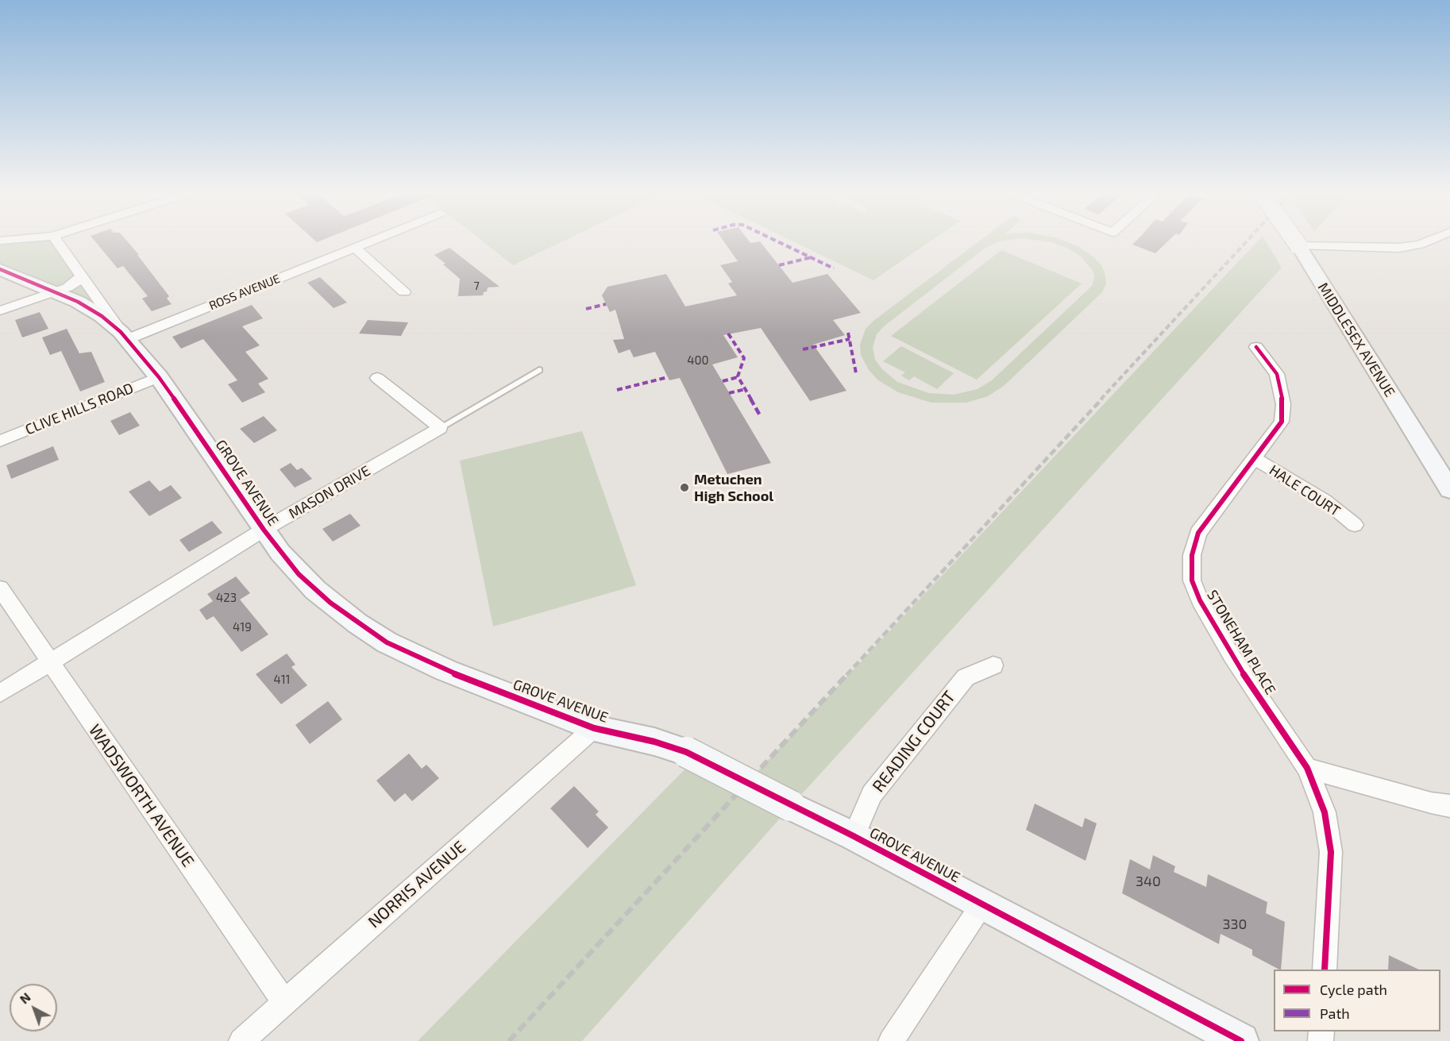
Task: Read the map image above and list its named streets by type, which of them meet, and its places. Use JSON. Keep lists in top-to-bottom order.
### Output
{
  "streets": {
    "street": [
      "ROSS AVENUE",
      "MIDDLESEX AVENUE",
      "CLIVE HILLS ROAD",
      "GROVE AVENUE",
      "HALE COURT",
      "MASON DRIVE",
      "STONEHAM PLACE",
      "READING COURT",
      "WADSWORTH AVENUE",
      "NORRIS AVENUE"
    ]
  },
  "crossings": [
    ["ROSS AVENUE", "GROVE AVENUE"],
    ["CLIVE HILLS ROAD", "GROVE AVENUE"],
    ["GROVE AVENUE", "MASON DRIVE"],
    ["GROVE AVENUE", "READING COURT"],
    ["GROVE AVENUE", "NORRIS AVENUE"],
    ["HALE COURT", "STONEHAM PLACE"],
    ["MASON DRIVE", "WADSWORTH AVENUE"],
    ["WADSWORTH AVENUE", "NORRIS AVENUE"]
  ],
  "places": ["Metuchen High School"],
  "house_numbers": [
    "7",
    "400",
    "423",
    "419",
    "411",
    "340",
    "330"
  ],
  "legend": ["Cycle path", "Path"],
  "north": "top left"
}
